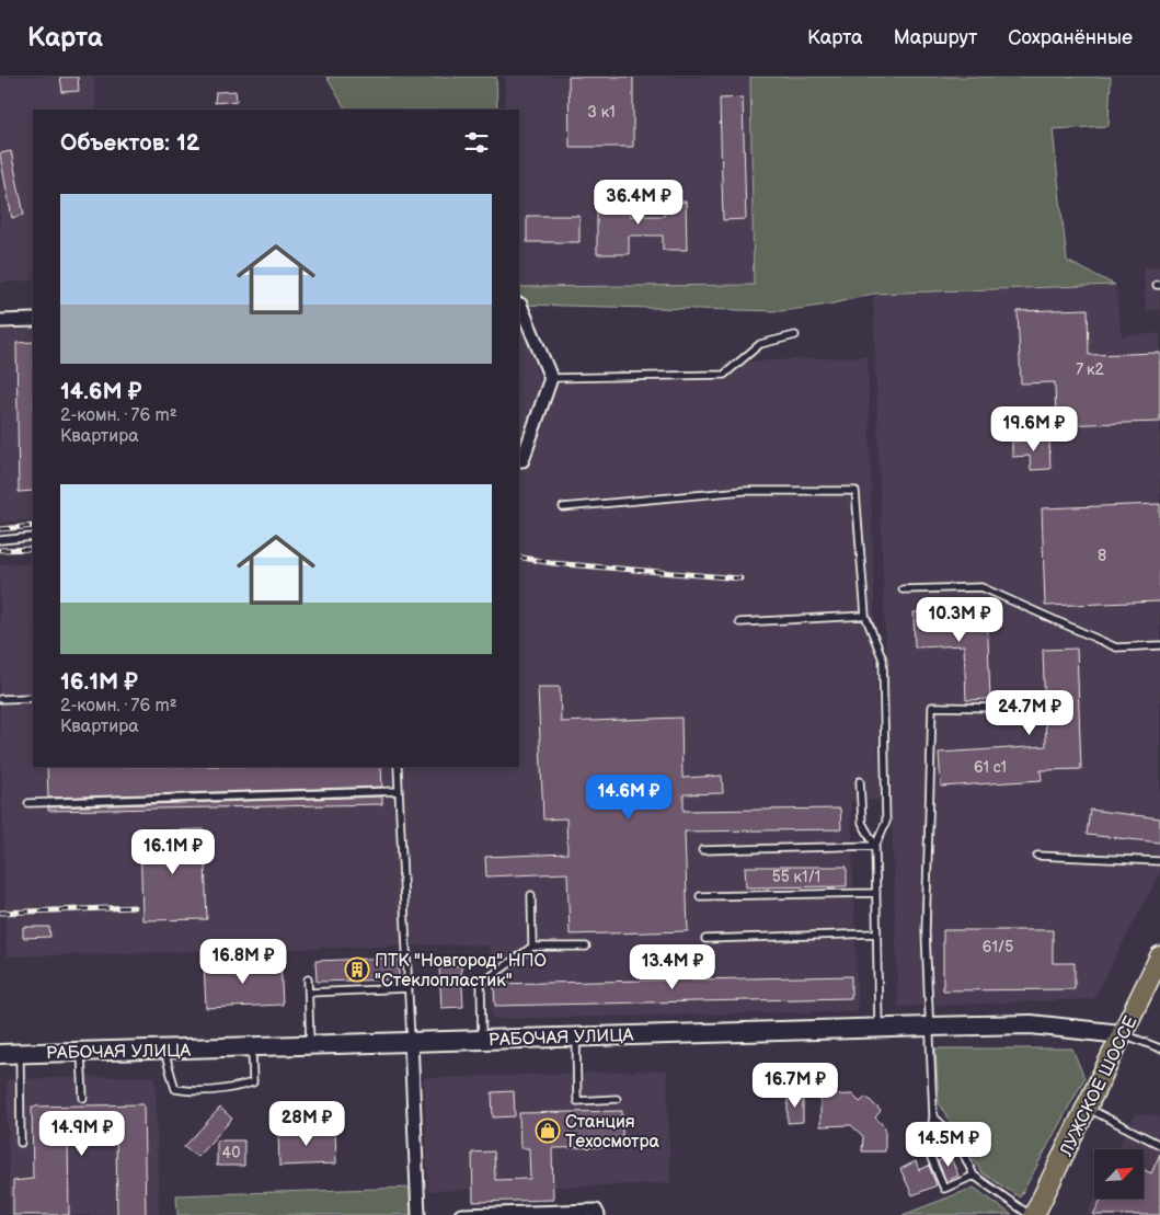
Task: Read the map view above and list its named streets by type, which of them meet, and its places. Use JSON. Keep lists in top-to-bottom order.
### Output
{
  "streets": {
    "main road": ["РАБОЧАЯ УЛИЦА", "ЛУЖСКОЕ ШОССЕ"]
  },
  "crossings": [
    ["РАБОЧАЯ УЛИЦА", "ЛУЖСКОЕ ШОССЕ"]
  ],
  "places": {
    "building": ["ПТК \"Новгород\" НПО \"Стеклопластик\""],
    "shop": ["Станция Техосмотра"]
  },
  "house_numbers": [
    "3 к1",
    "7 к2",
    "8",
    "61 с1",
    "55 к1/1",
    "61/5",
    "40"
  ],
  "north": "top right",
  "page": {
    "header": "Карта",
    "nav": ["Карта", "Маршрут", "Сохранённые"],
    "heading": "Объектов: 12",
    "list": [
      {
        "name": "14.6M ₽",
        "note": "2-комн. · 76 m² · Квартира"
      },
      {
        "name": "16.1M ₽",
        "note": "2-комн. · 76 m² · Квартира"
      }
    ],
    "price": [
      "36.4M ₽",
      "19.6M ₽",
      "10.3M ₽",
      "24.7M ₽",
      "14.6M ₽",
      "16.1M ₽",
      "16.8M ₽",
      "13.4M ₽",
      "16.7M ₽",
      "28M ₽",
      "14.9M ₽",
      "14.5M ₽"
    ]
  }
}
